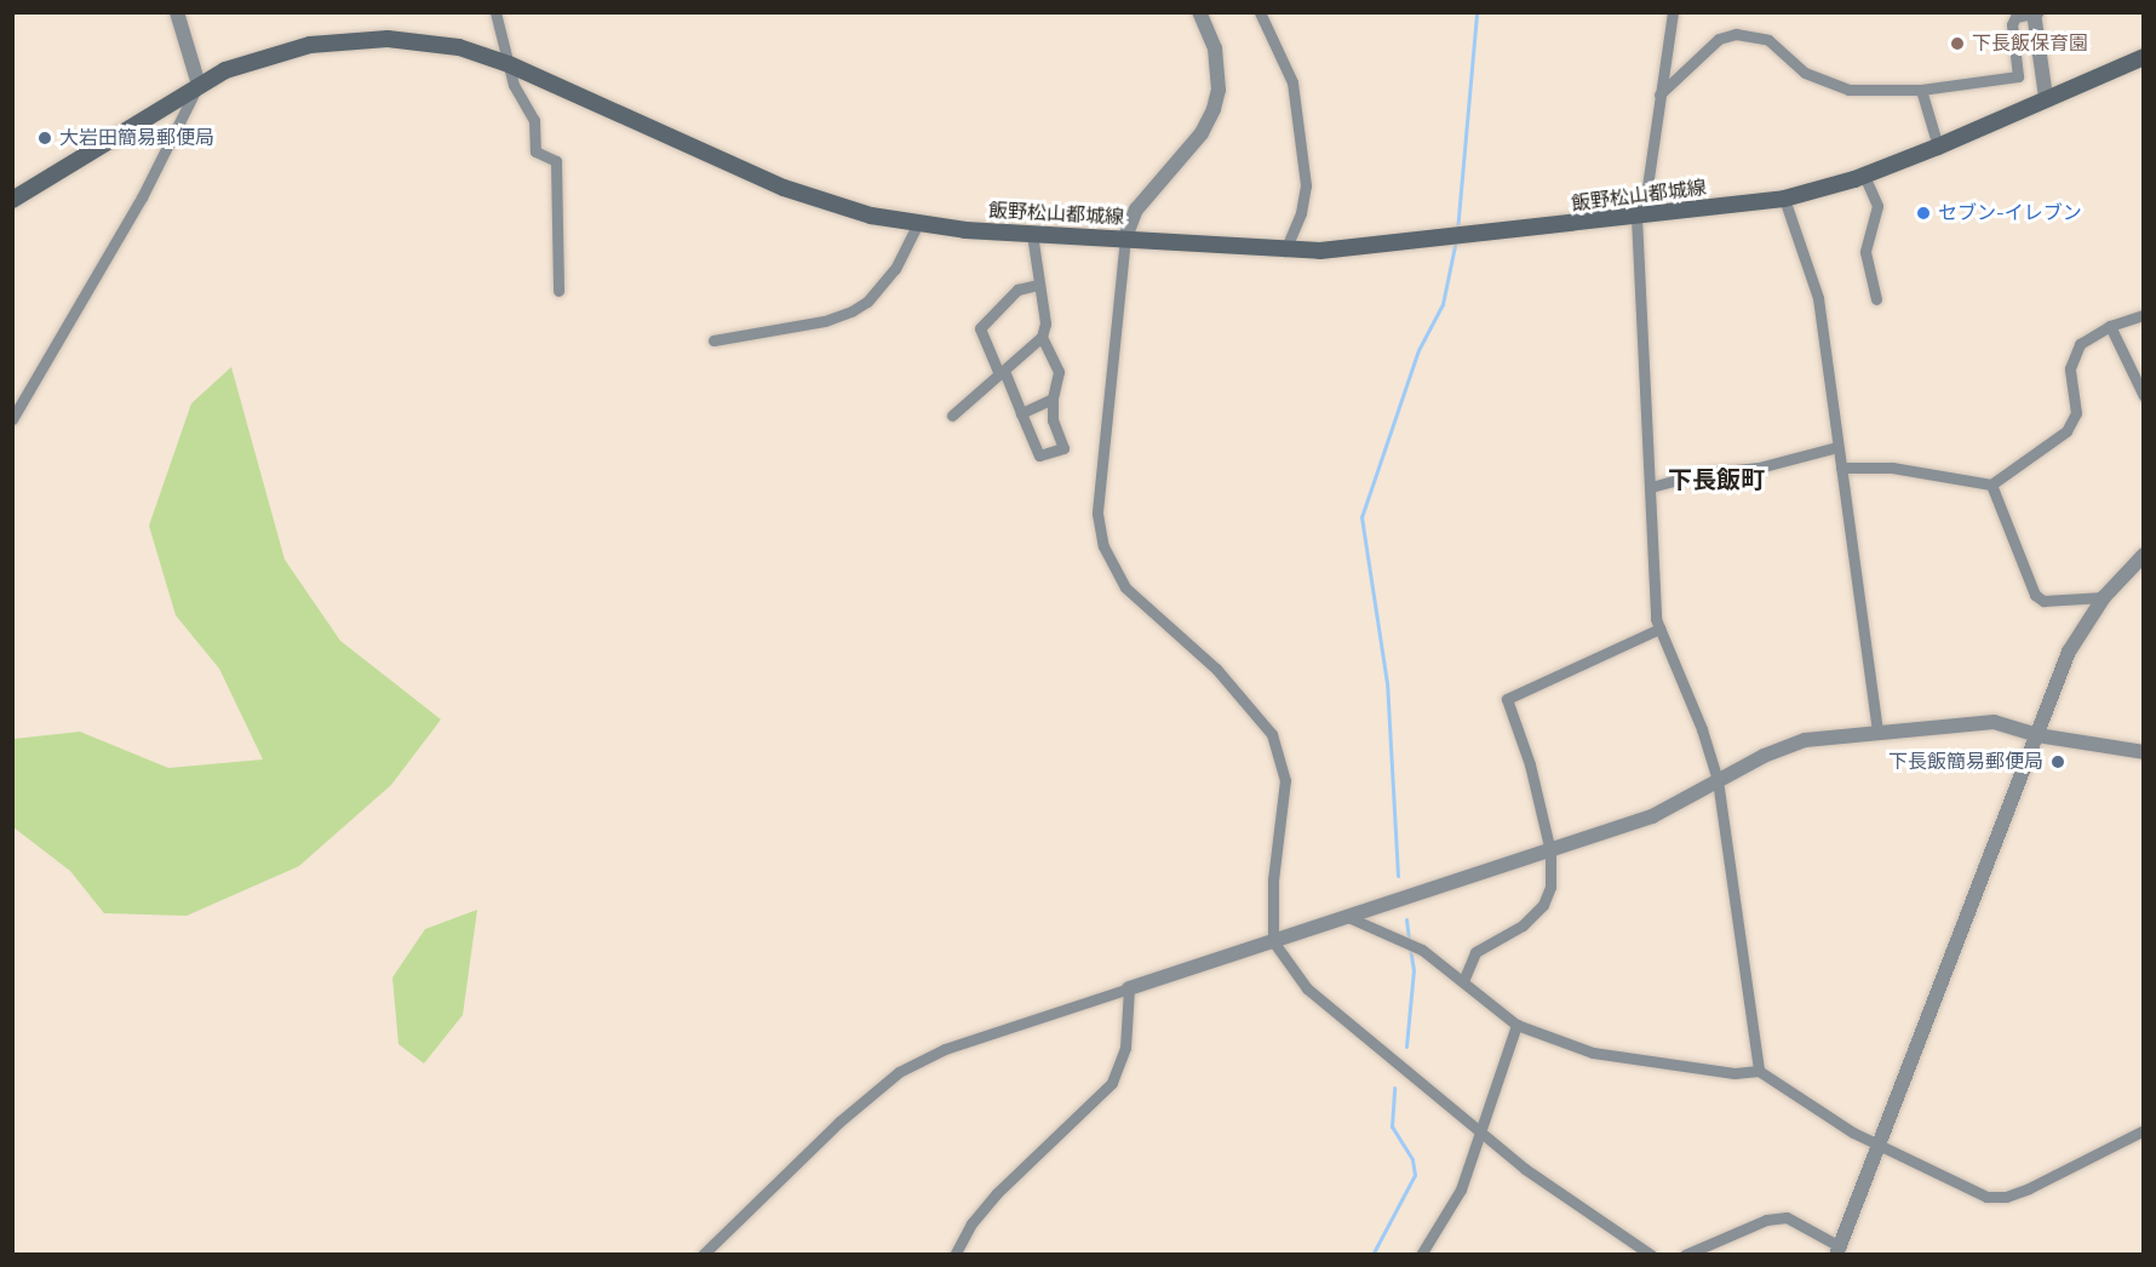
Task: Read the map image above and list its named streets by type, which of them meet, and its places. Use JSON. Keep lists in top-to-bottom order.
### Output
{
  "streets": {
    "main road": ["飯野松山都城線"]
  },
  "districts": ["下長飯町"],
  "places": [
    "下長飯保育園",
    "大岩田簡易郵便局",
    "セブン-イレブン",
    "下長飯簡易郵便局"
  ]
}
